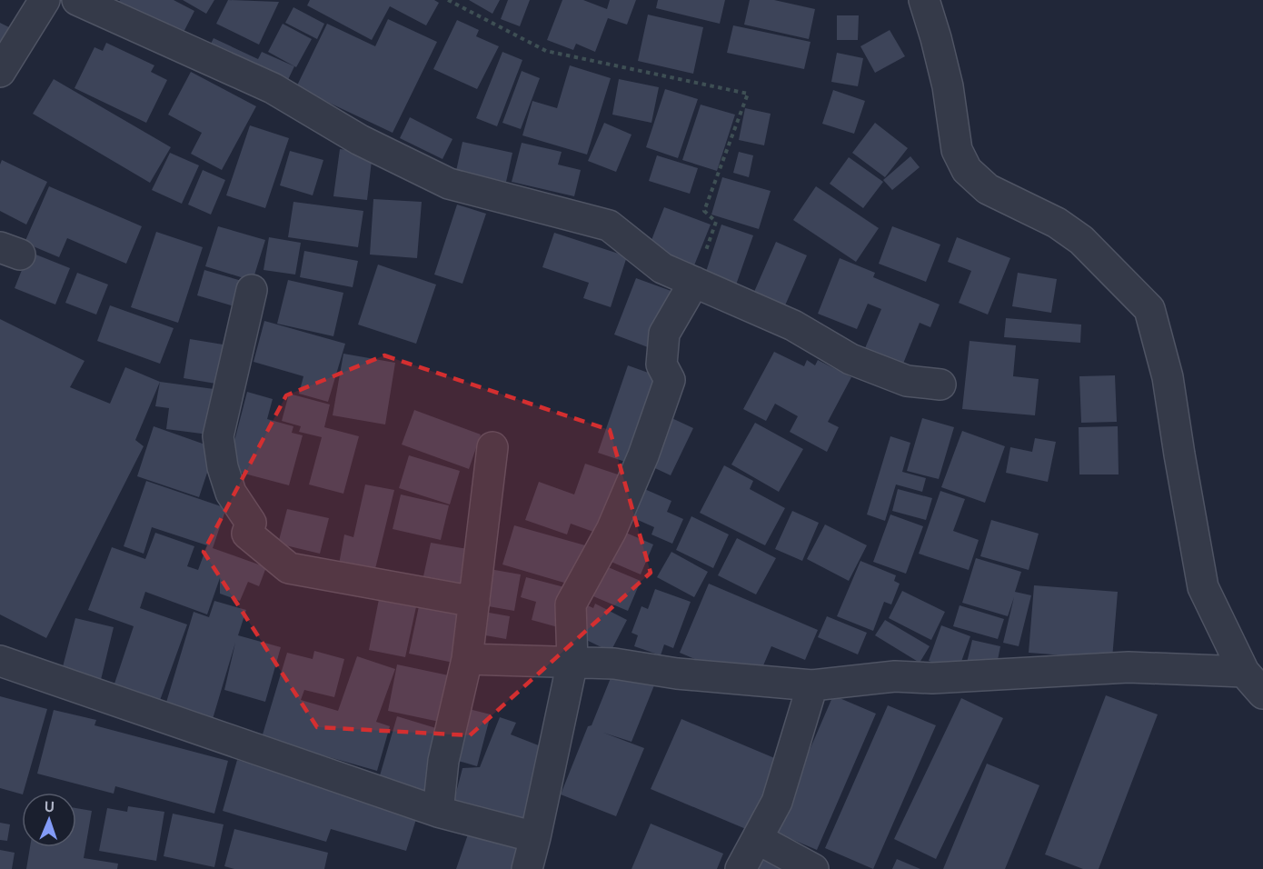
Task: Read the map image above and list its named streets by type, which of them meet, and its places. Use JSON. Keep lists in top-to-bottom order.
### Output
{
  "north": "top"
}
